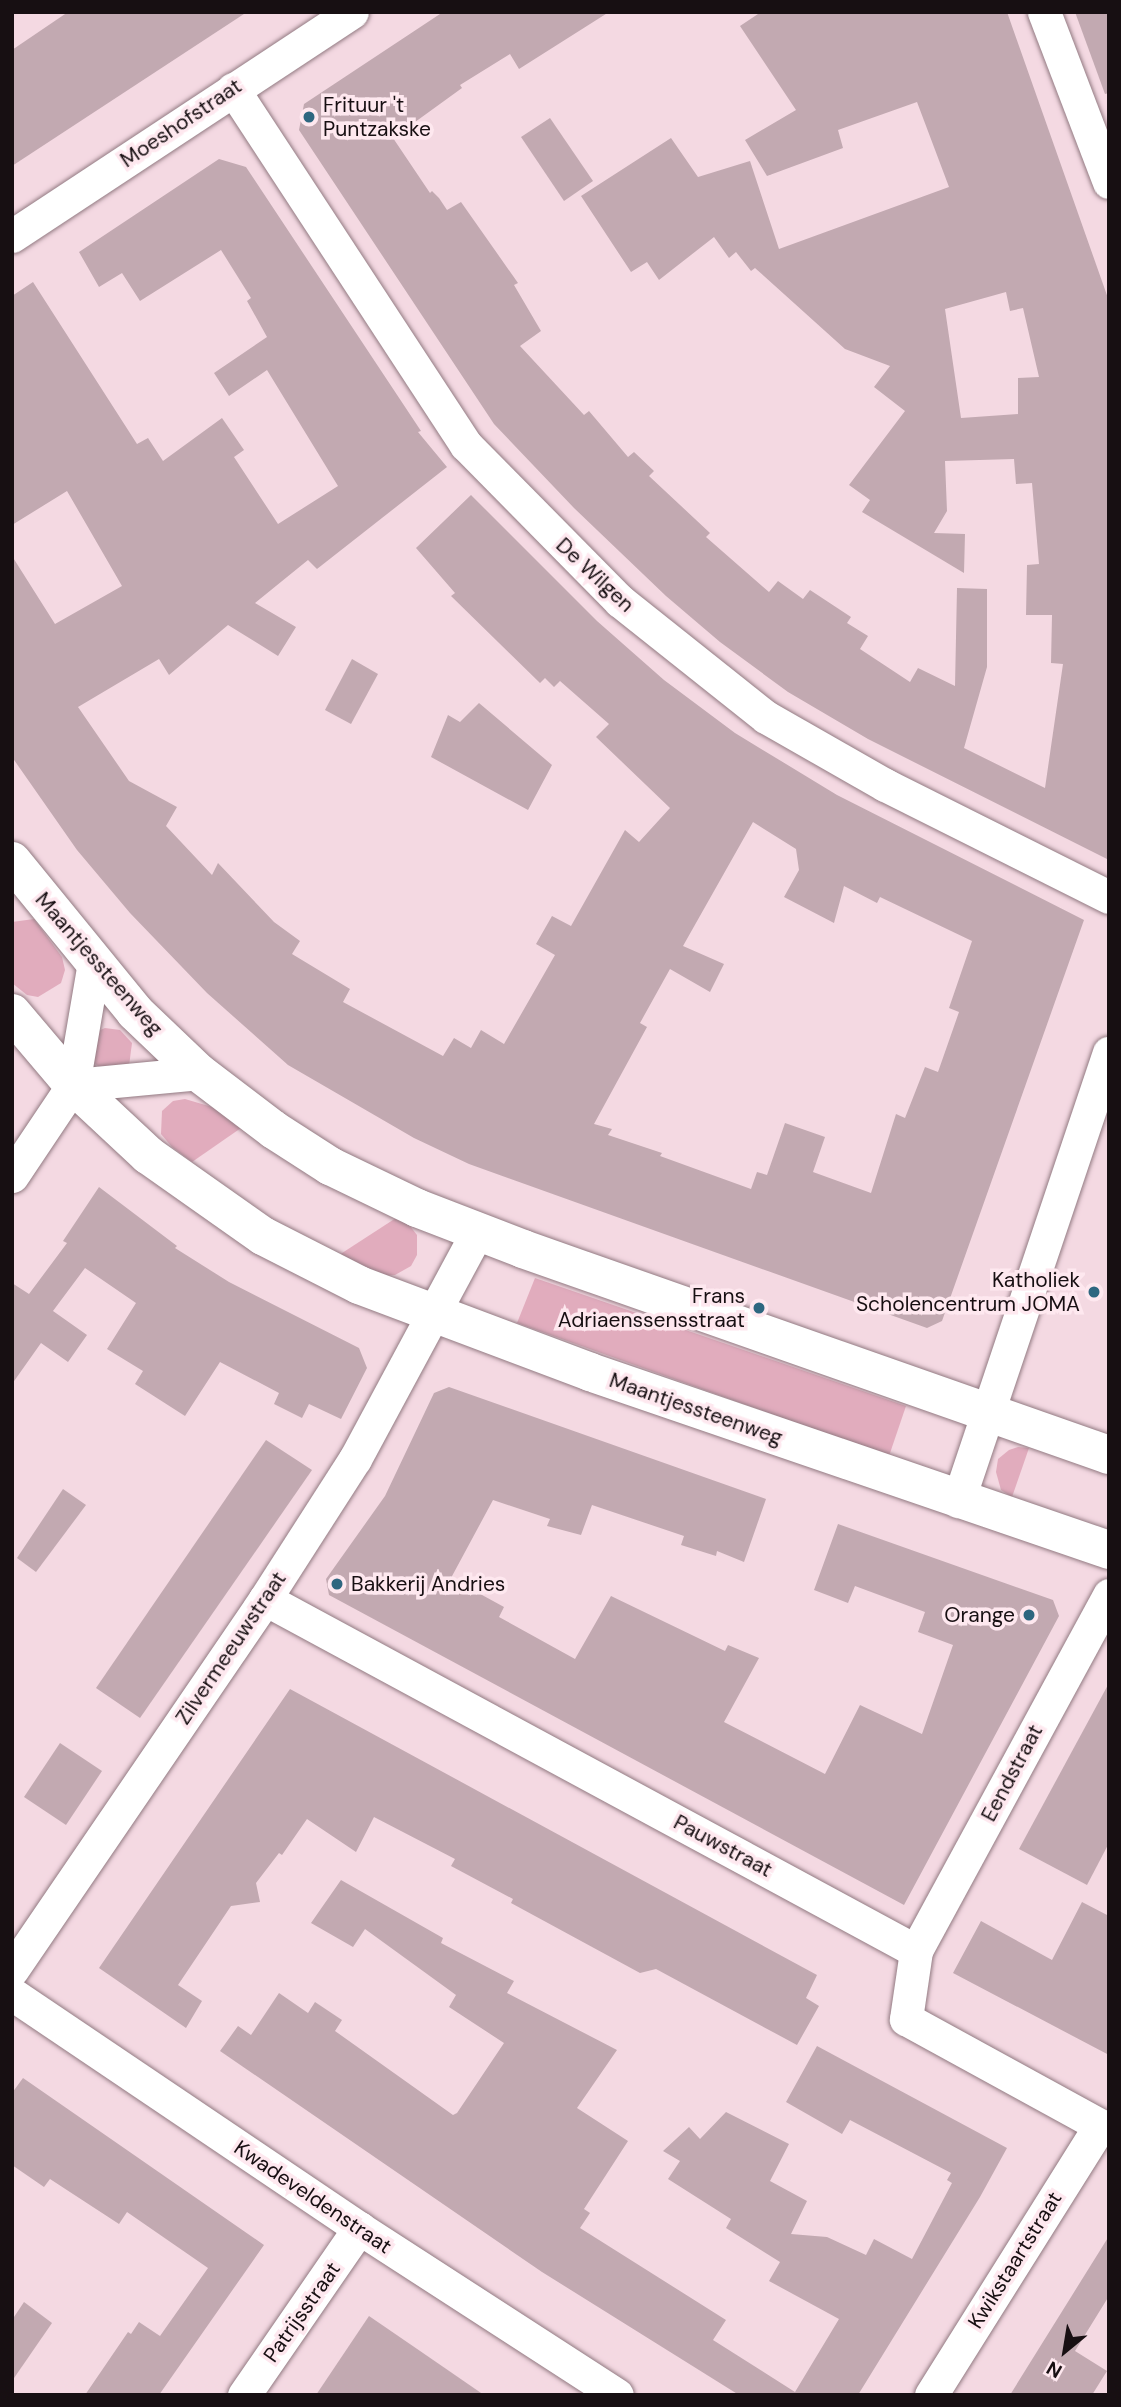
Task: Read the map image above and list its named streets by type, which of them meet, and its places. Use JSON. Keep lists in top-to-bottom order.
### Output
{
  "streets": {
    "street": [
      "Moeshofstraat",
      "De Wilgen",
      "Maantjessteenweg",
      "Zilvermeeuwstraat",
      "Eendstraat",
      "Pauwstraat",
      "Kwadeveldenstraat",
      "Kwikstaartstraat",
      "Patrijsstraat"
    ]
  },
  "crossings": [
    ["Moeshofstraat", "De Wilgen"],
    ["Maantjessteenweg", "Zilvermeeuwstraat"],
    ["Zilvermeeuwstraat", "Pauwstraat"],
    ["Eendstraat", "Pauwstraat"],
    ["Kwadeveldenstraat", "Patrijsstraat"]
  ],
  "places": [
    "Frituur 't Puntzakske",
    "Katholiek Scholencentrum JOMA",
    "Frans Adriaenssensstraat",
    "Bakkerij Andries",
    "Orange"
  ],
  "north": "bottom left"
}
